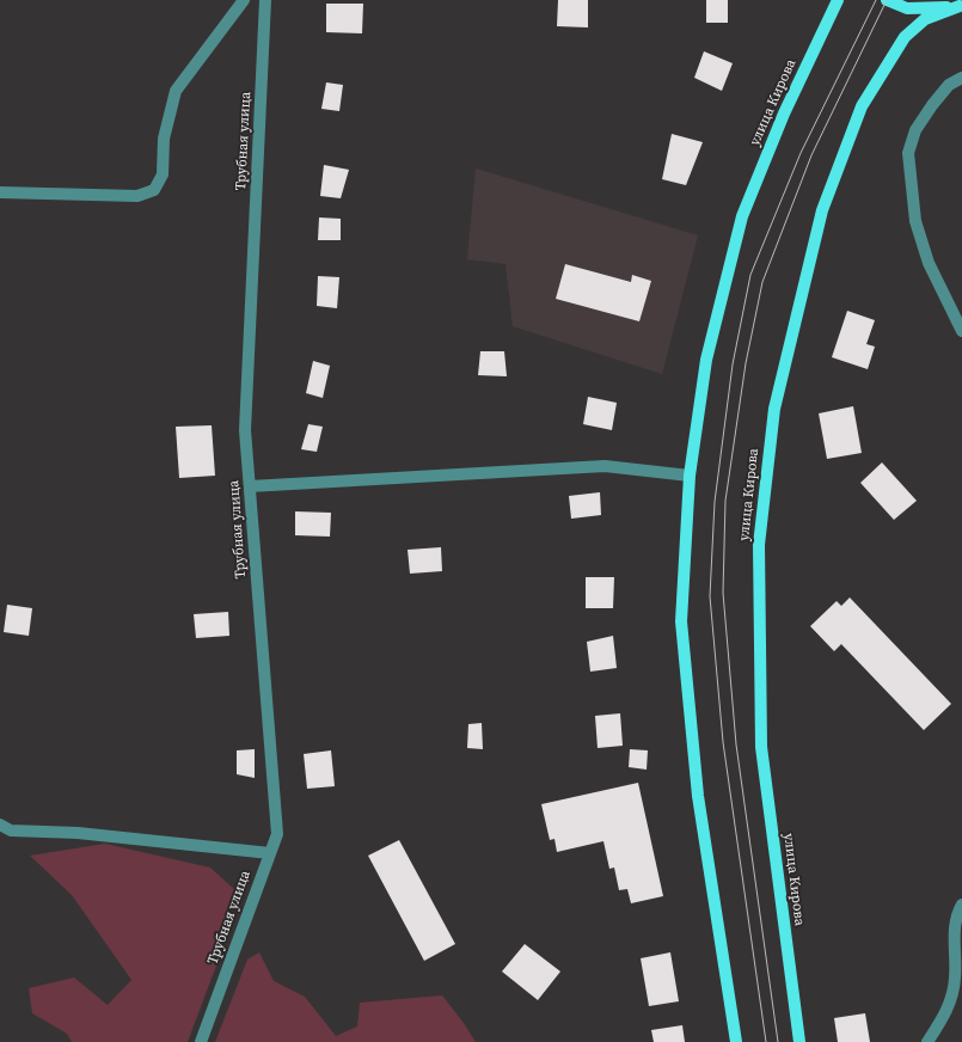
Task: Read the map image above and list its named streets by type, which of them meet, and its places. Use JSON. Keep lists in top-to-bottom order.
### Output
{
  "streets": {
    "main road": ["улица Кирова"],
    "street": ["Трубная улица"]
  }
}
